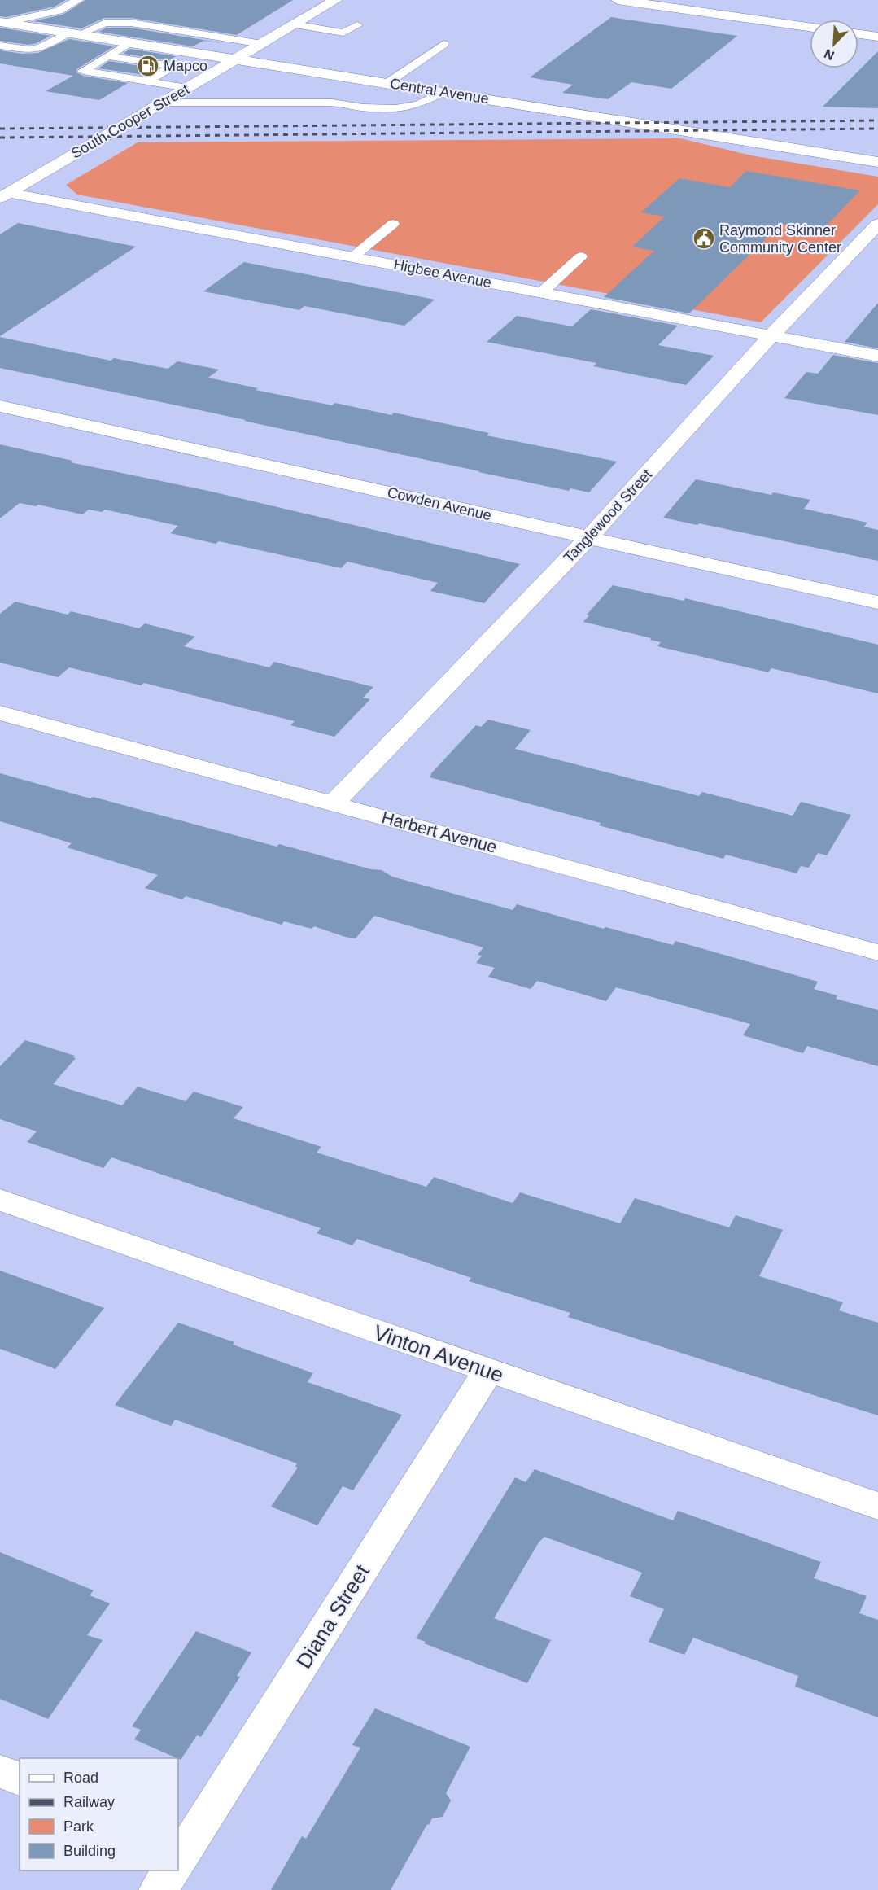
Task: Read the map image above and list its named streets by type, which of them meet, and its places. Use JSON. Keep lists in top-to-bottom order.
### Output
{
  "streets": {
    "street": [
      "Central Avenue",
      "South Cooper Street",
      "Higbee Avenue",
      "Cowden Avenue",
      "Tanglewood Street",
      "Harbert Avenue",
      "Vinton Avenue",
      "Diana Street"
    ]
  },
  "crossings": [
    ["Central Avenue", "South Cooper Street"],
    ["South Cooper Street", "Higbee Avenue"],
    ["Higbee Avenue", "Tanglewood Street"],
    ["Cowden Avenue", "Tanglewood Street"],
    ["Tanglewood Street", "Harbert Avenue"],
    ["Vinton Avenue", "Diana Street"]
  ],
  "places": {
    "fuel station": ["Mapco"],
    "public building": ["Raymond Skinner Community Center"]
  },
  "legend": [
    "Road",
    "Railway",
    "Park",
    "Building"
  ],
  "north": "bottom left"
}
